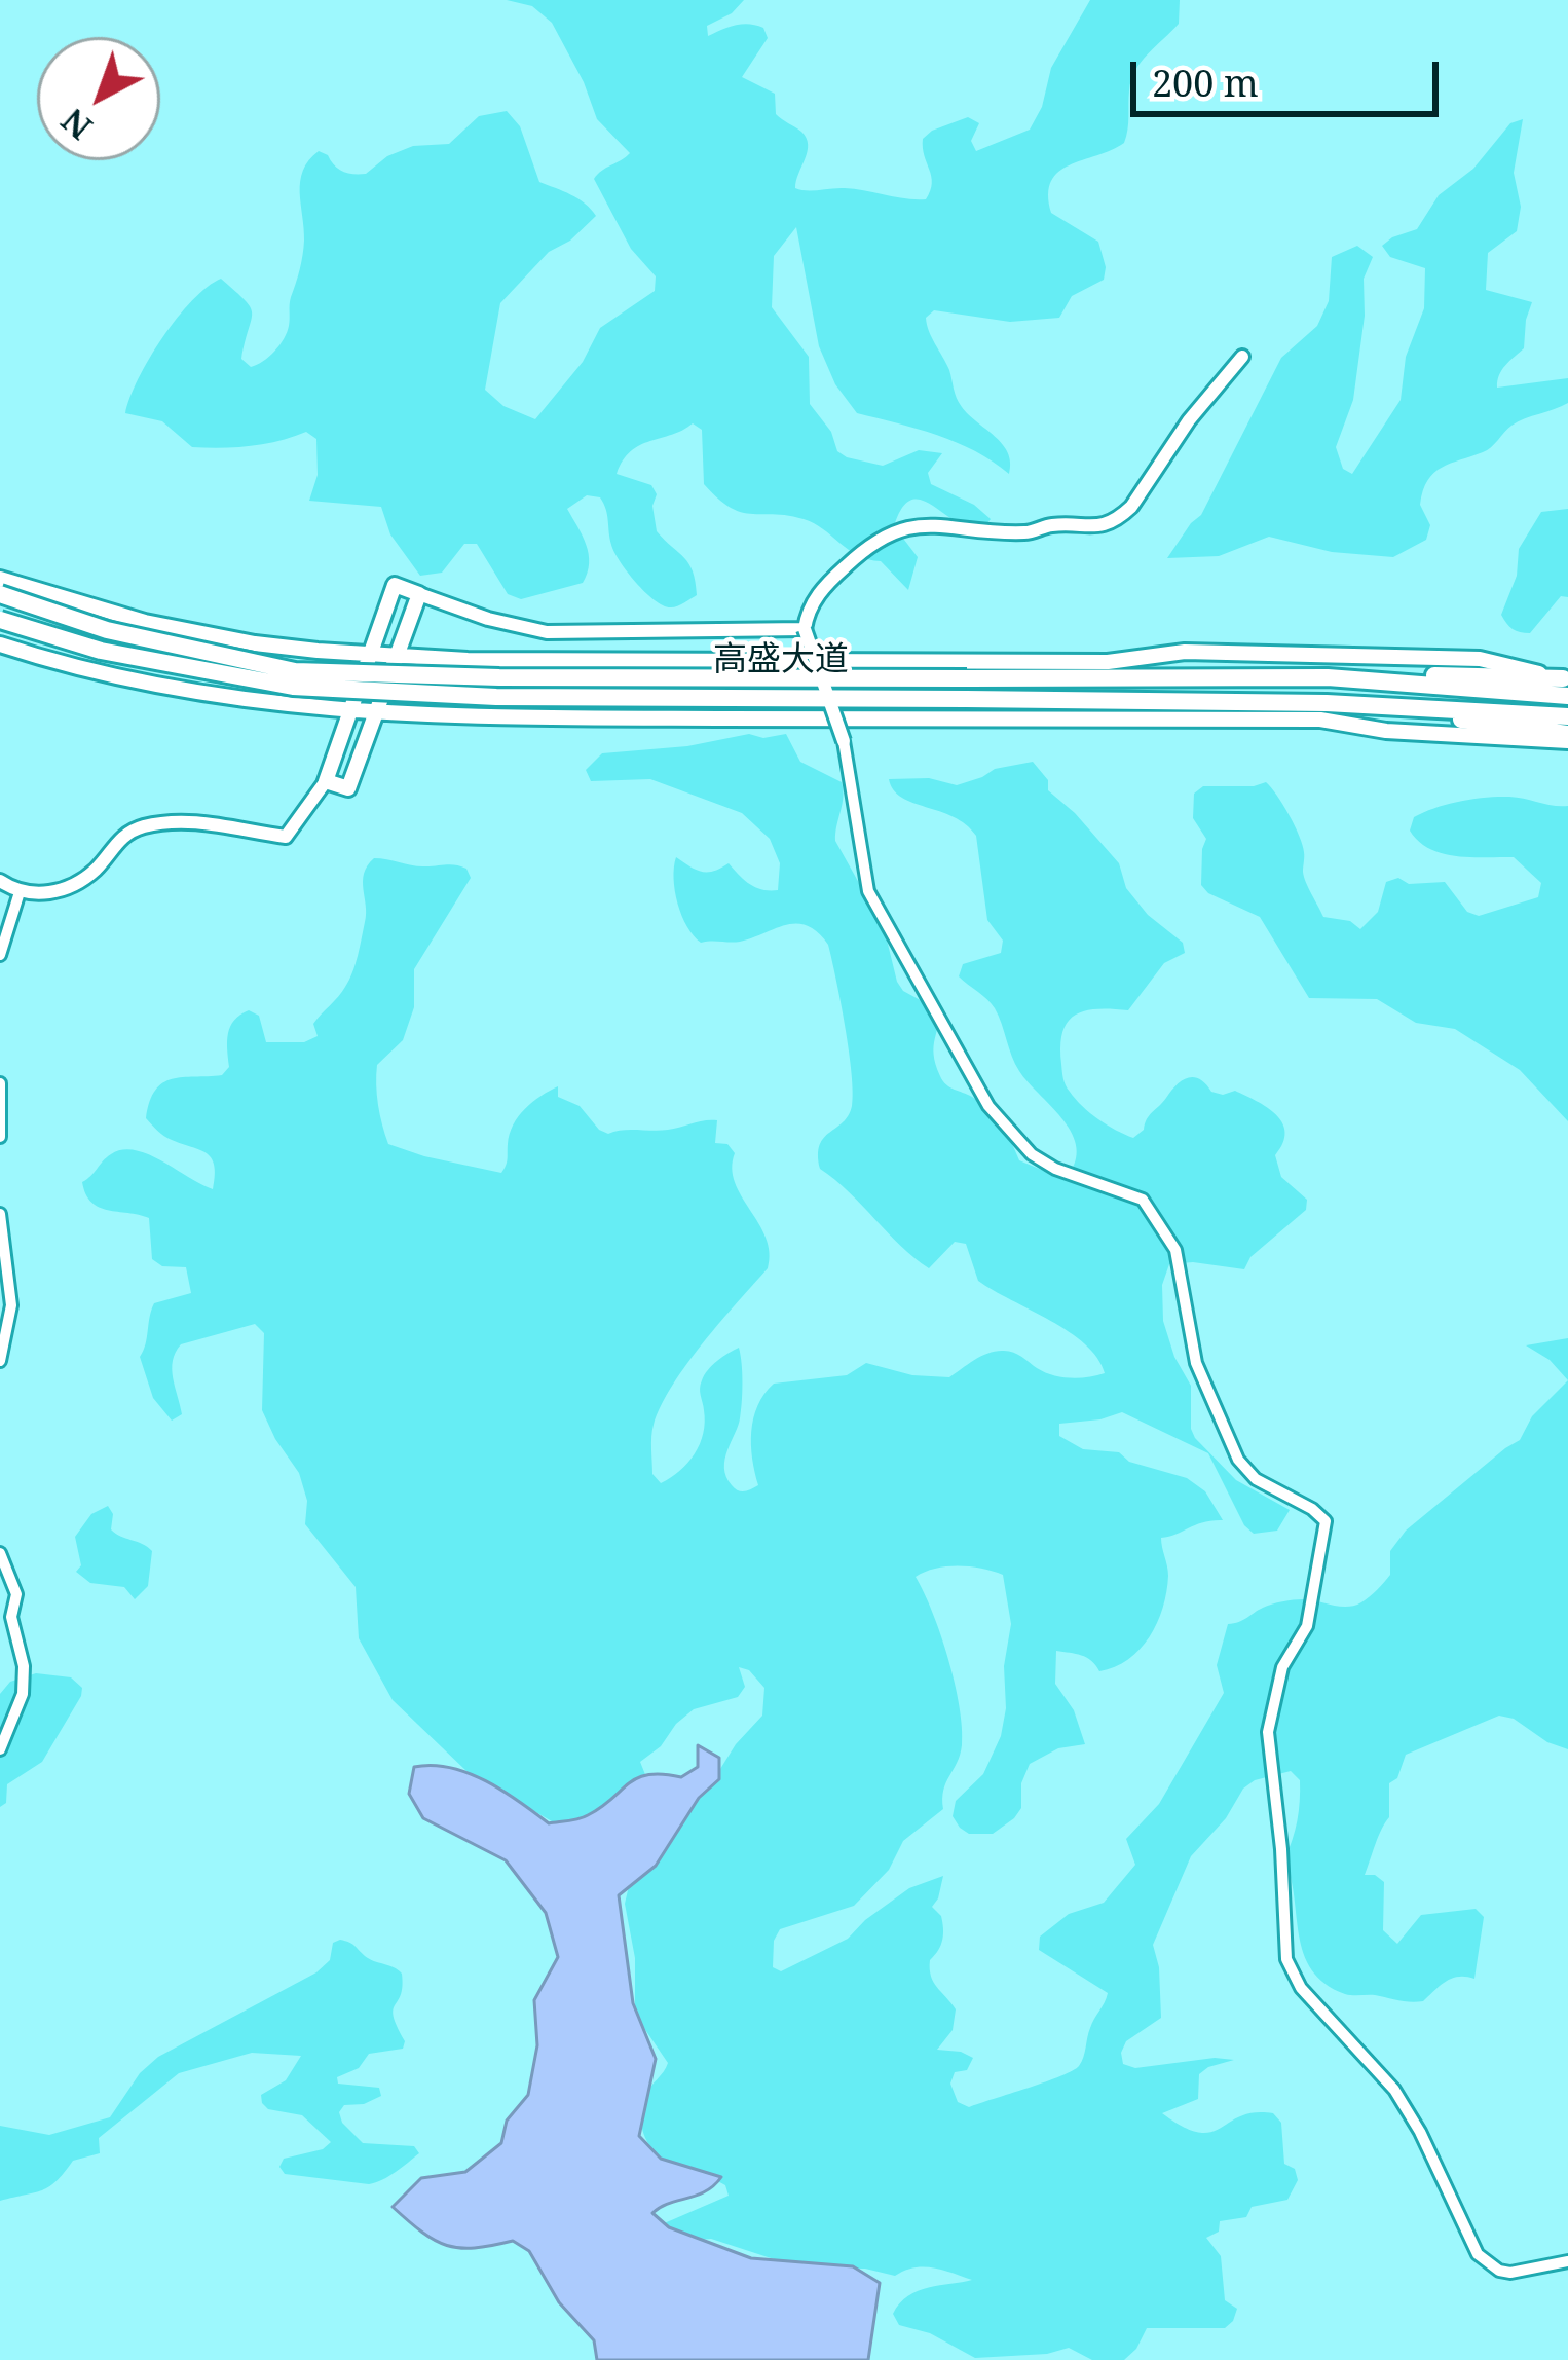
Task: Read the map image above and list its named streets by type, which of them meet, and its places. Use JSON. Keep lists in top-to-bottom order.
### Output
{
  "streets": {
    "highway": ["高盛大道"]
  },
  "scale_bar": "200 m",
  "north": "bottom left"
}
